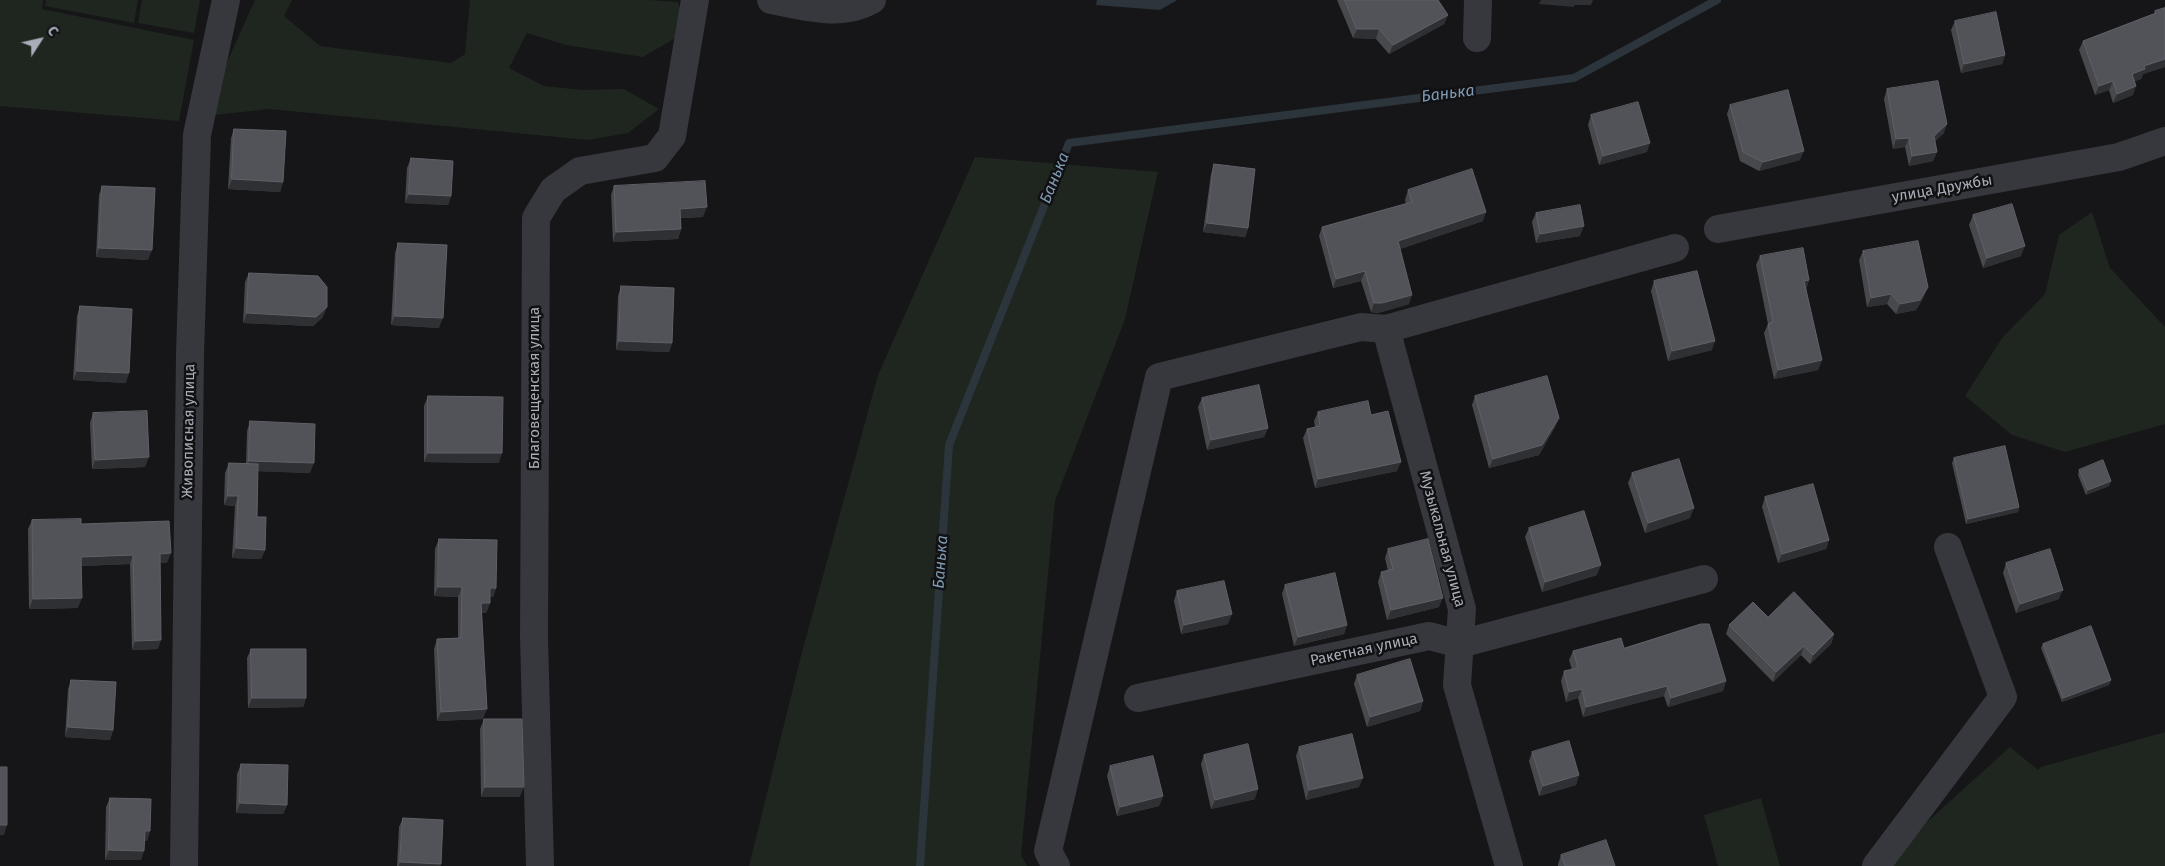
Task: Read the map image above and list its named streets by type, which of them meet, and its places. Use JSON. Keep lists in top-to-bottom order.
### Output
{
  "streets": {
    "street": [
      "улица Дружбы",
      "Благовещенская улица",
      "Живописная улица",
      "Музыкальная улица",
      "Ракетная улица"
    ]
  },
  "crossings": [
    ["Музыкальная улица", "Ракетная улица"]
  ],
  "water": ["Банька"],
  "north": "top right"
}
